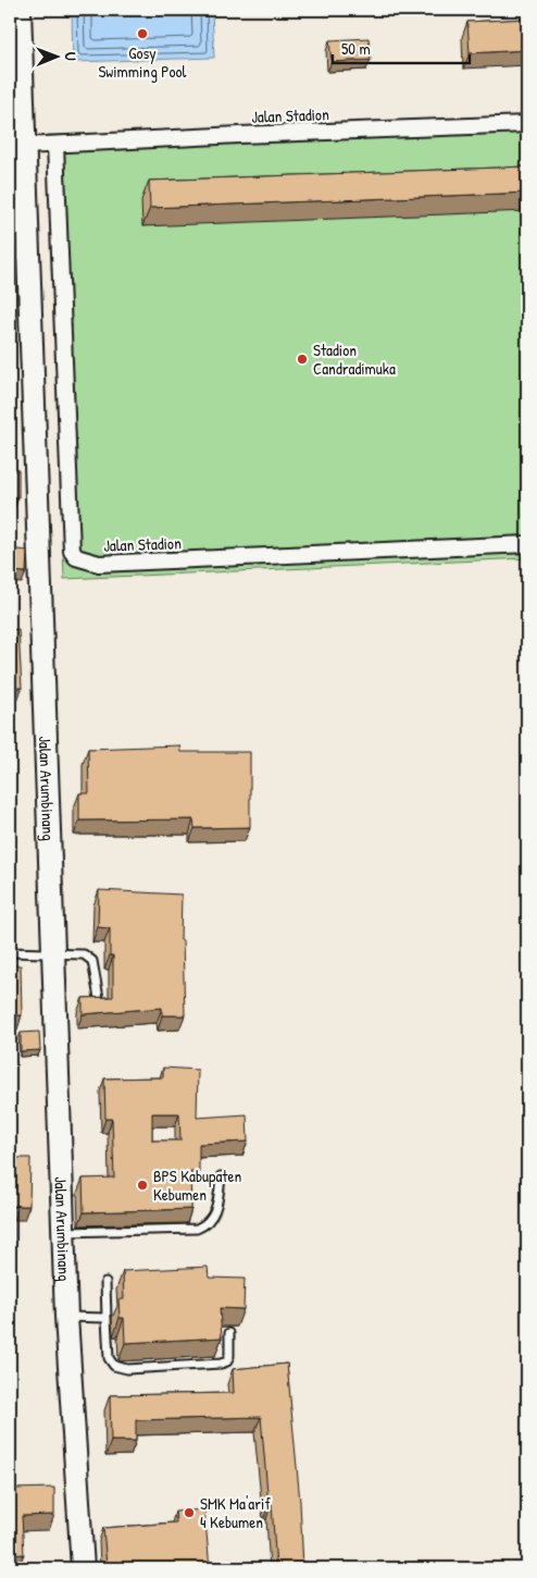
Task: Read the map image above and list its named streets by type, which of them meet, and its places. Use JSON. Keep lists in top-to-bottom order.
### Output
{
  "streets": {
    "main road": ["Jalan Arumbinang"],
    "street": ["Jalan Stadion"]
  },
  "crossings": [
    ["Jalan Stadion", "Jalan Arumbinang"]
  ],
  "places": [
    "Gosy Swimming Pool",
    "Stadion Candradimuka",
    "BPS Kabupaten Kebumen",
    "SMK Ma'arif 4 Kebumen"
  ],
  "scale_bar": "50 m",
  "north": "right"
}
